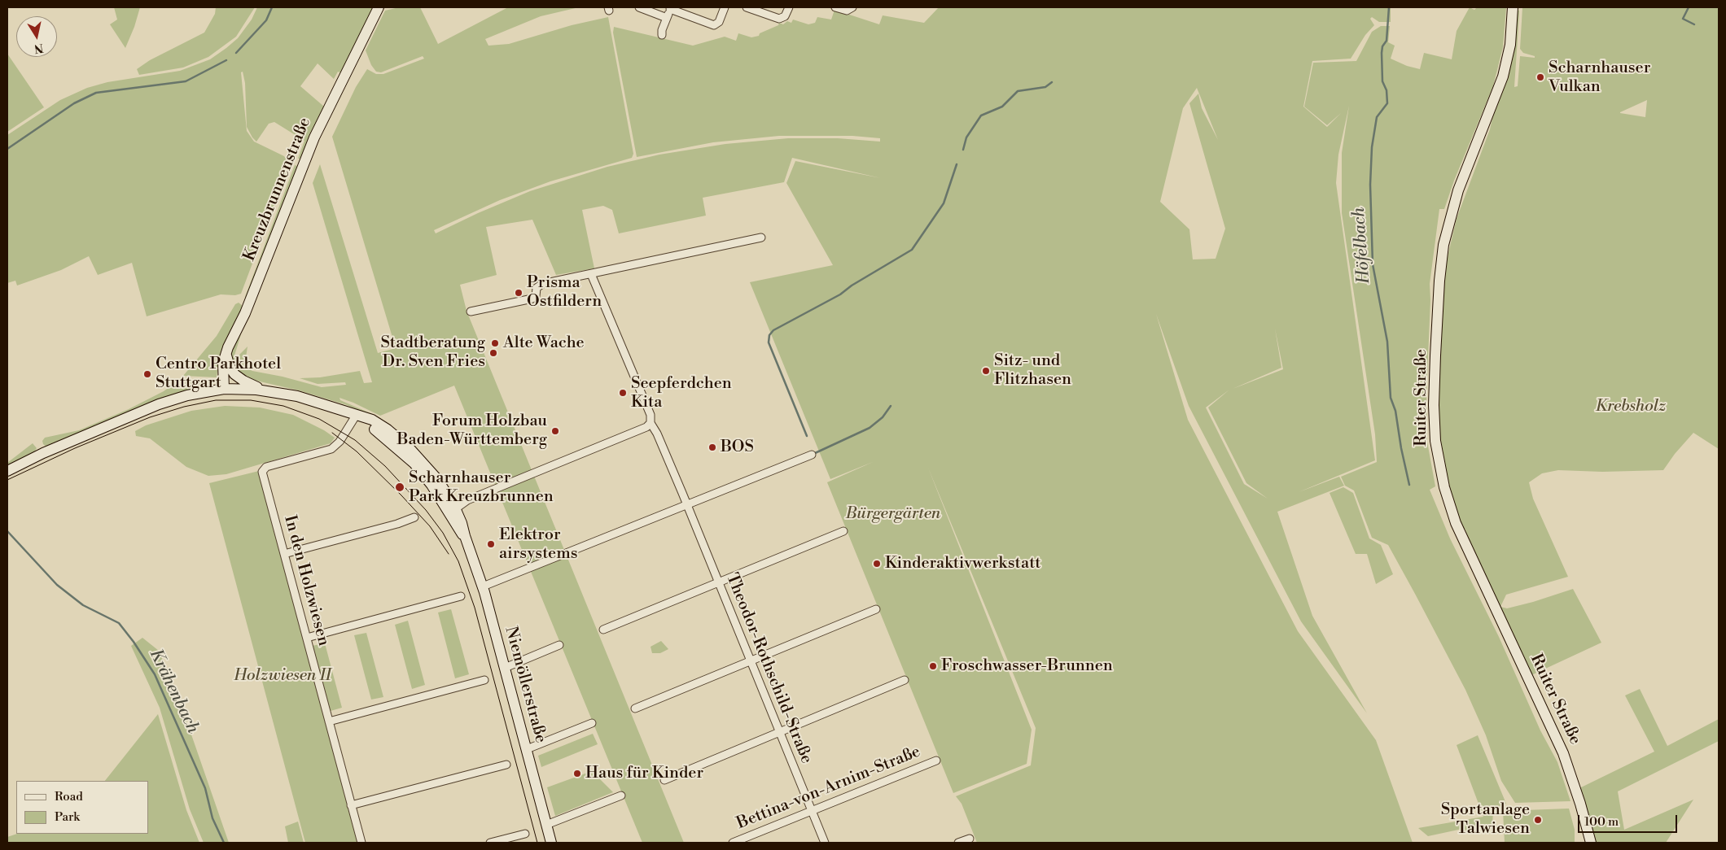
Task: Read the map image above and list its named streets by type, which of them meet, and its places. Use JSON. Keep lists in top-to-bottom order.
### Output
{
  "streets": {
    "main road": ["Kreuzbrunnenstraße", "Ruiter Straße", "Niemöllerstraße"],
    "street": ["In den Holzwiesen", "Theodor-Rothschild-Straße", "Bettina-von-Arnim-Straße"]
  },
  "crossings": [
    ["Kreuzbrunnenstraße", "Niemöllerstraße"],
    ["In den Holzwiesen", "Niemöllerstraße"],
    ["Theodor-Rothschild-Straße", "Bettina-von-Arnim-Straße"]
  ],
  "water": ["Höfelbach", "Krähenbach"],
  "parks": ["Krebsholz", "Bürgergärten", "Holzwiesen II"],
  "places": [
    "Scharnhauser Vulkan",
    "Prisma Ostfildern",
    "Alte Wache",
    "Stadtberatung Dr. Sven Fries",
    "Sitz- und Flitzhasen",
    "Centro Parkhotel Stuttgart",
    "Seepferdchen Kita",
    "Forum Holzbau Baden-Württemberg",
    "BOS",
    "Scharnhauser Park Kreuzbrunnen",
    "Elektror airsystems",
    "Kinderaktivwerkstatt",
    "Froschwasser-Brunnen",
    "Haus für Kinder",
    "Sportanlage Talwiesen"
  ],
  "legend": ["Road", "Park"],
  "scale_bar": "100 m",
  "north": "bottom"
}
